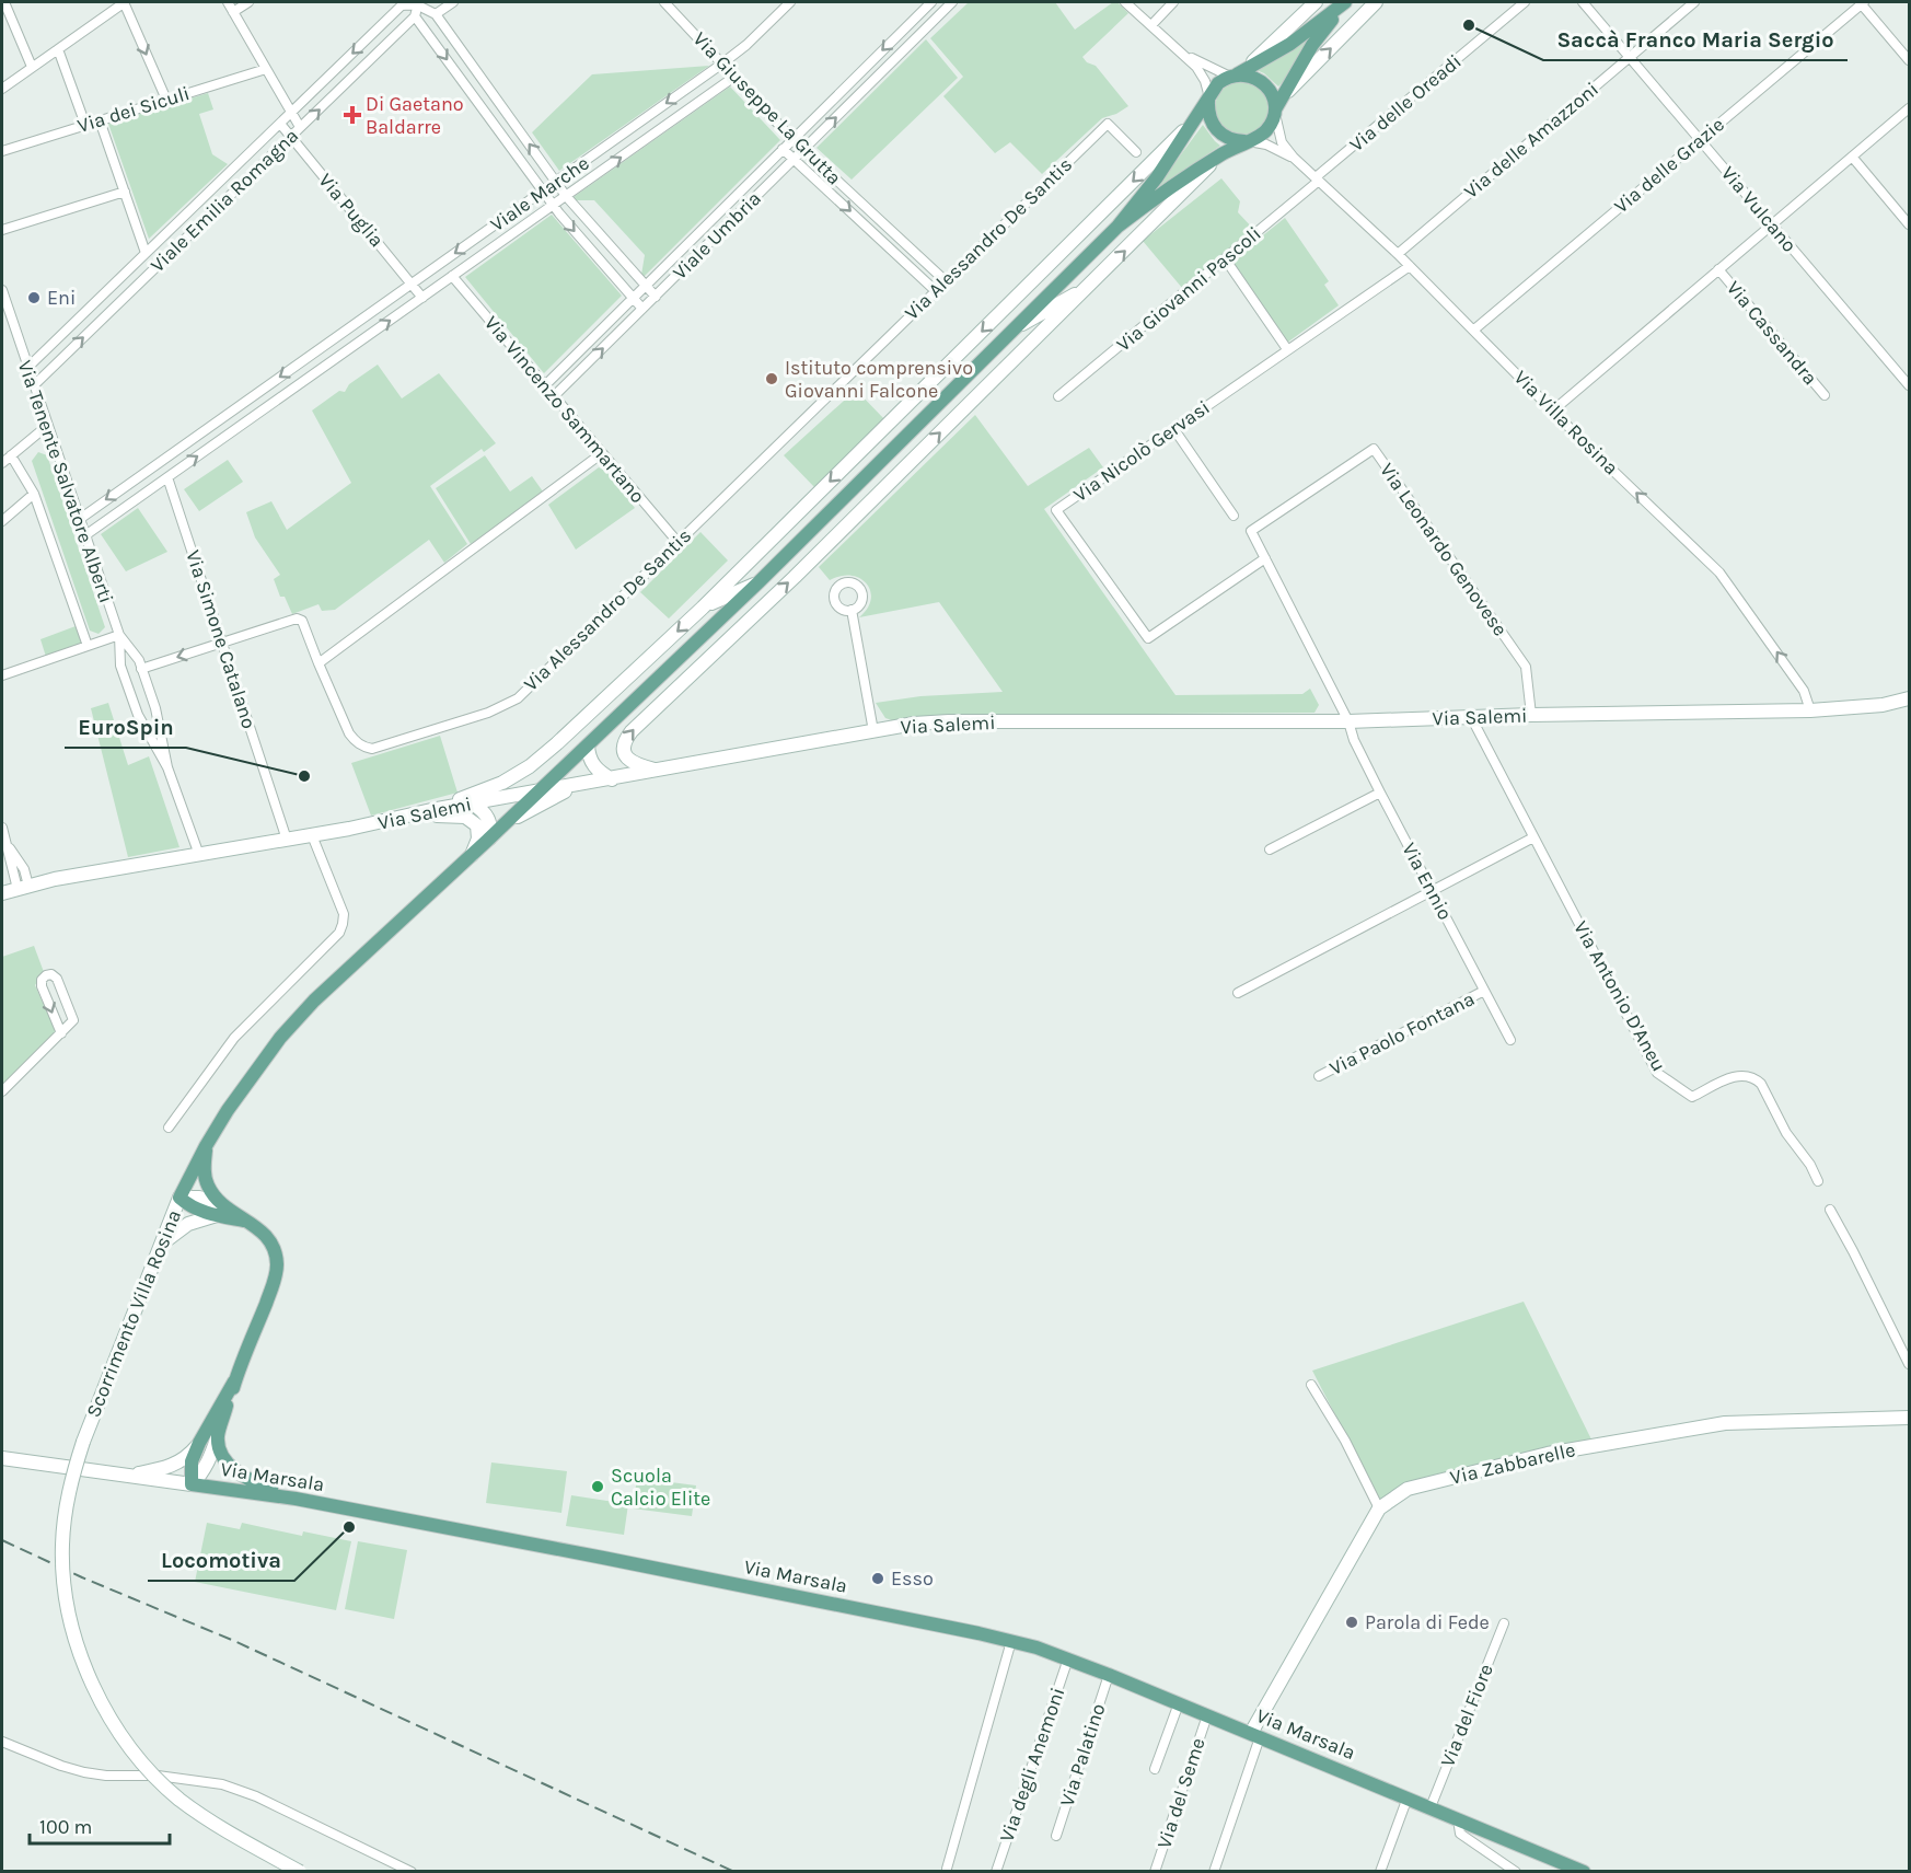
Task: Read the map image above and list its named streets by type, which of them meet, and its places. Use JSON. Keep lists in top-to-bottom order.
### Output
{
  "streets": {
    "main road": ["Scorrimento Villa Rosina", "Via Marsala"],
    "street": [
      "Via delle Oreadi",
      "Via Giuseppe La Grutta",
      "Via dei Siculi",
      "Via delle Amazzoni",
      "Via delle Grazie",
      "Viale Marche",
      "Viale Emilia Romagna",
      "Via Vulcano",
      "Via Puglia",
      "Viale Umbria",
      "Via Alessandro De Santis",
      "Via Giovanni Pascoli",
      "Via Cassandra",
      "Via Vincenzo Sammartano",
      "Via Villa Rosina",
      "Via Nicolò Gervasi",
      "Via Tenente Salvatore Alberti",
      "Via Leonardo Genovese",
      "Via Simone Catalano",
      "Via Salemi",
      "Via Ennio",
      "Via Antonio D'Aneu",
      "Via Paolo Fontana",
      "Via Zabbarelle",
      "Via del Fiore",
      "Via Palatino",
      "Via degli Anemoni",
      "Via del Seme"
    ]
  },
  "crossings": [
    ["Via delle Oreadi", "Via Giovanni Pascoli"],
    ["Via delle Oreadi", "Via Villa Rosina"],
    ["Via Giuseppe La Grutta", "Viale Marche"],
    ["Via Giuseppe La Grutta", "Viale Umbria"],
    ["Via Giuseppe La Grutta", "Via Alessandro De Santis"],
    ["Via delle Amazzoni", "Via Vulcano"],
    ["Via delle Amazzoni", "Via Villa Rosina"],
    ["Via delle Grazie", "Via Vulcano"],
    ["Via delle Grazie", "Via Villa Rosina"],
    ["Viale Marche", "Via Puglia"],
    ["Viale Marche", "Via Vincenzo Sammartano"],
    ["Viale Marche", "Via Tenente Salvatore Alberti"],
    ["Viale Marche", "Via Simone Catalano"],
    ["Viale Emilia Romagna", "Via Puglia"],
    ["Viale Emilia Romagna", "Via Tenente Salvatore Alberti"],
    ["Viale Umbria", "Via Vincenzo Sammartano"],
    ["Via Alessandro De Santis", "Via Vincenzo Sammartano"],
    ["Via Giovanni Pascoli", "Via Villa Rosina"],
    ["Via Villa Rosina", "Via Nicolò Gervasi"],
    ["Via Villa Rosina", "Via Salemi"],
    ["Via Nicolò Gervasi", "Via Ennio"],
    ["Via Tenente Salvatore Alberti", "Via Salemi"],
    ["Via Leonardo Genovese", "Via Salemi"],
    ["Via Leonardo Genovese", "Via Ennio"],
    ["Via Simone Catalano", "Via Salemi"],
    ["Via Salemi", "Via Ennio"],
    ["Via Salemi", "Via Antonio D'Aneu"],
    ["Via Salemi", "Scorrimento Villa Rosina"],
    ["Via Ennio", "Via Paolo Fontana"],
    ["Via Zabbarelle", "Via Marsala"],
    ["Via Marsala", "Via del Fiore"],
    ["Via Marsala", "Via Palatino"],
    ["Via Marsala", "Via degli Anemoni"],
    ["Via Marsala", "Via del Seme"]
  ],
  "one_way": ["Via Villa Rosina"],
  "places": {
    "other": [
      "Saccà Franco Maria Sergio",
      "Eni",
      "Istituto comprensivo Giovanni Falcone",
      "EuroSpin",
      "Scuola Calcio Elite",
      "Locomotiva",
      "Esso",
      "Parola di Fede"
    ],
    "health": ["Di Gaetano Baldarre"]
  },
  "scale_bar": "100 m"
}
